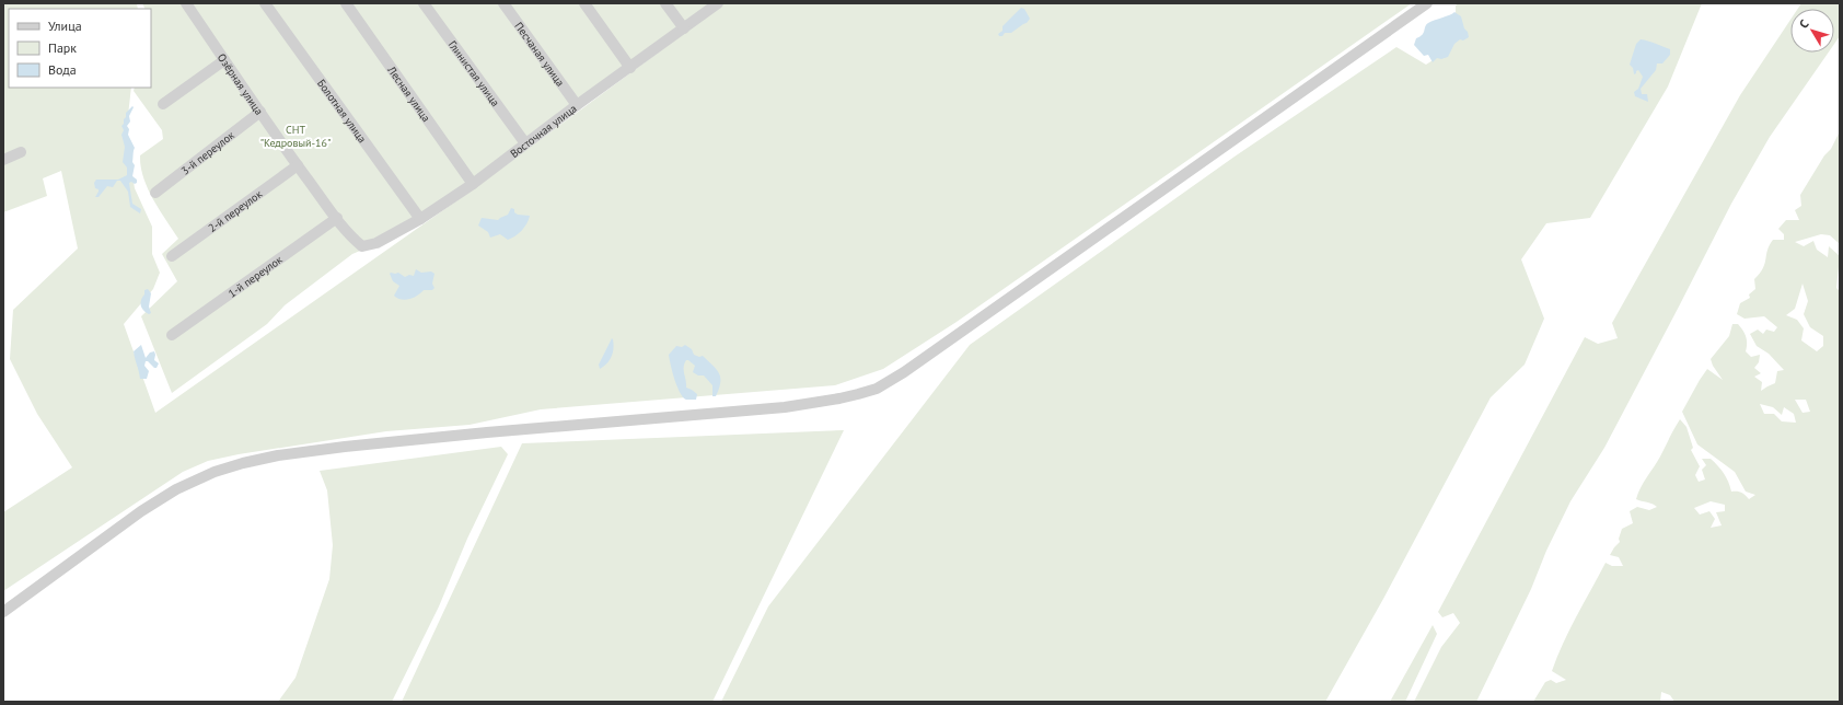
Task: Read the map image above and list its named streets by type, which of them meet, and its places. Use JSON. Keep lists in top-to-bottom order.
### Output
{
  "streets": {
    "street": [
      "Песчаная улица",
      "Глинистая улица",
      "Озёрная улица",
      "Лесная улица",
      "Болотная улица",
      "Восточная улица",
      "3-й переулок",
      "2-й переулок",
      "1-й переулок"
    ]
  },
  "crossings": [
    ["Песчаная улица", "Восточная улица"],
    ["Глинистая улица", "Восточная улица"],
    ["Озёрная улица", "Восточная улица"],
    ["Озёрная улица", "3-й переулок"],
    ["Озёрная улица", "2-й переулок"],
    ["Озёрная улица", "1-й переулок"],
    ["Лесная улица", "Восточная улица"],
    ["Болотная улица", "Восточная улица"]
  ],
  "parks": ["СНТ \"Кедровый-16\""],
  "legend": ["Улица", "Парк", "Вода"],
  "north": "top left"
}
